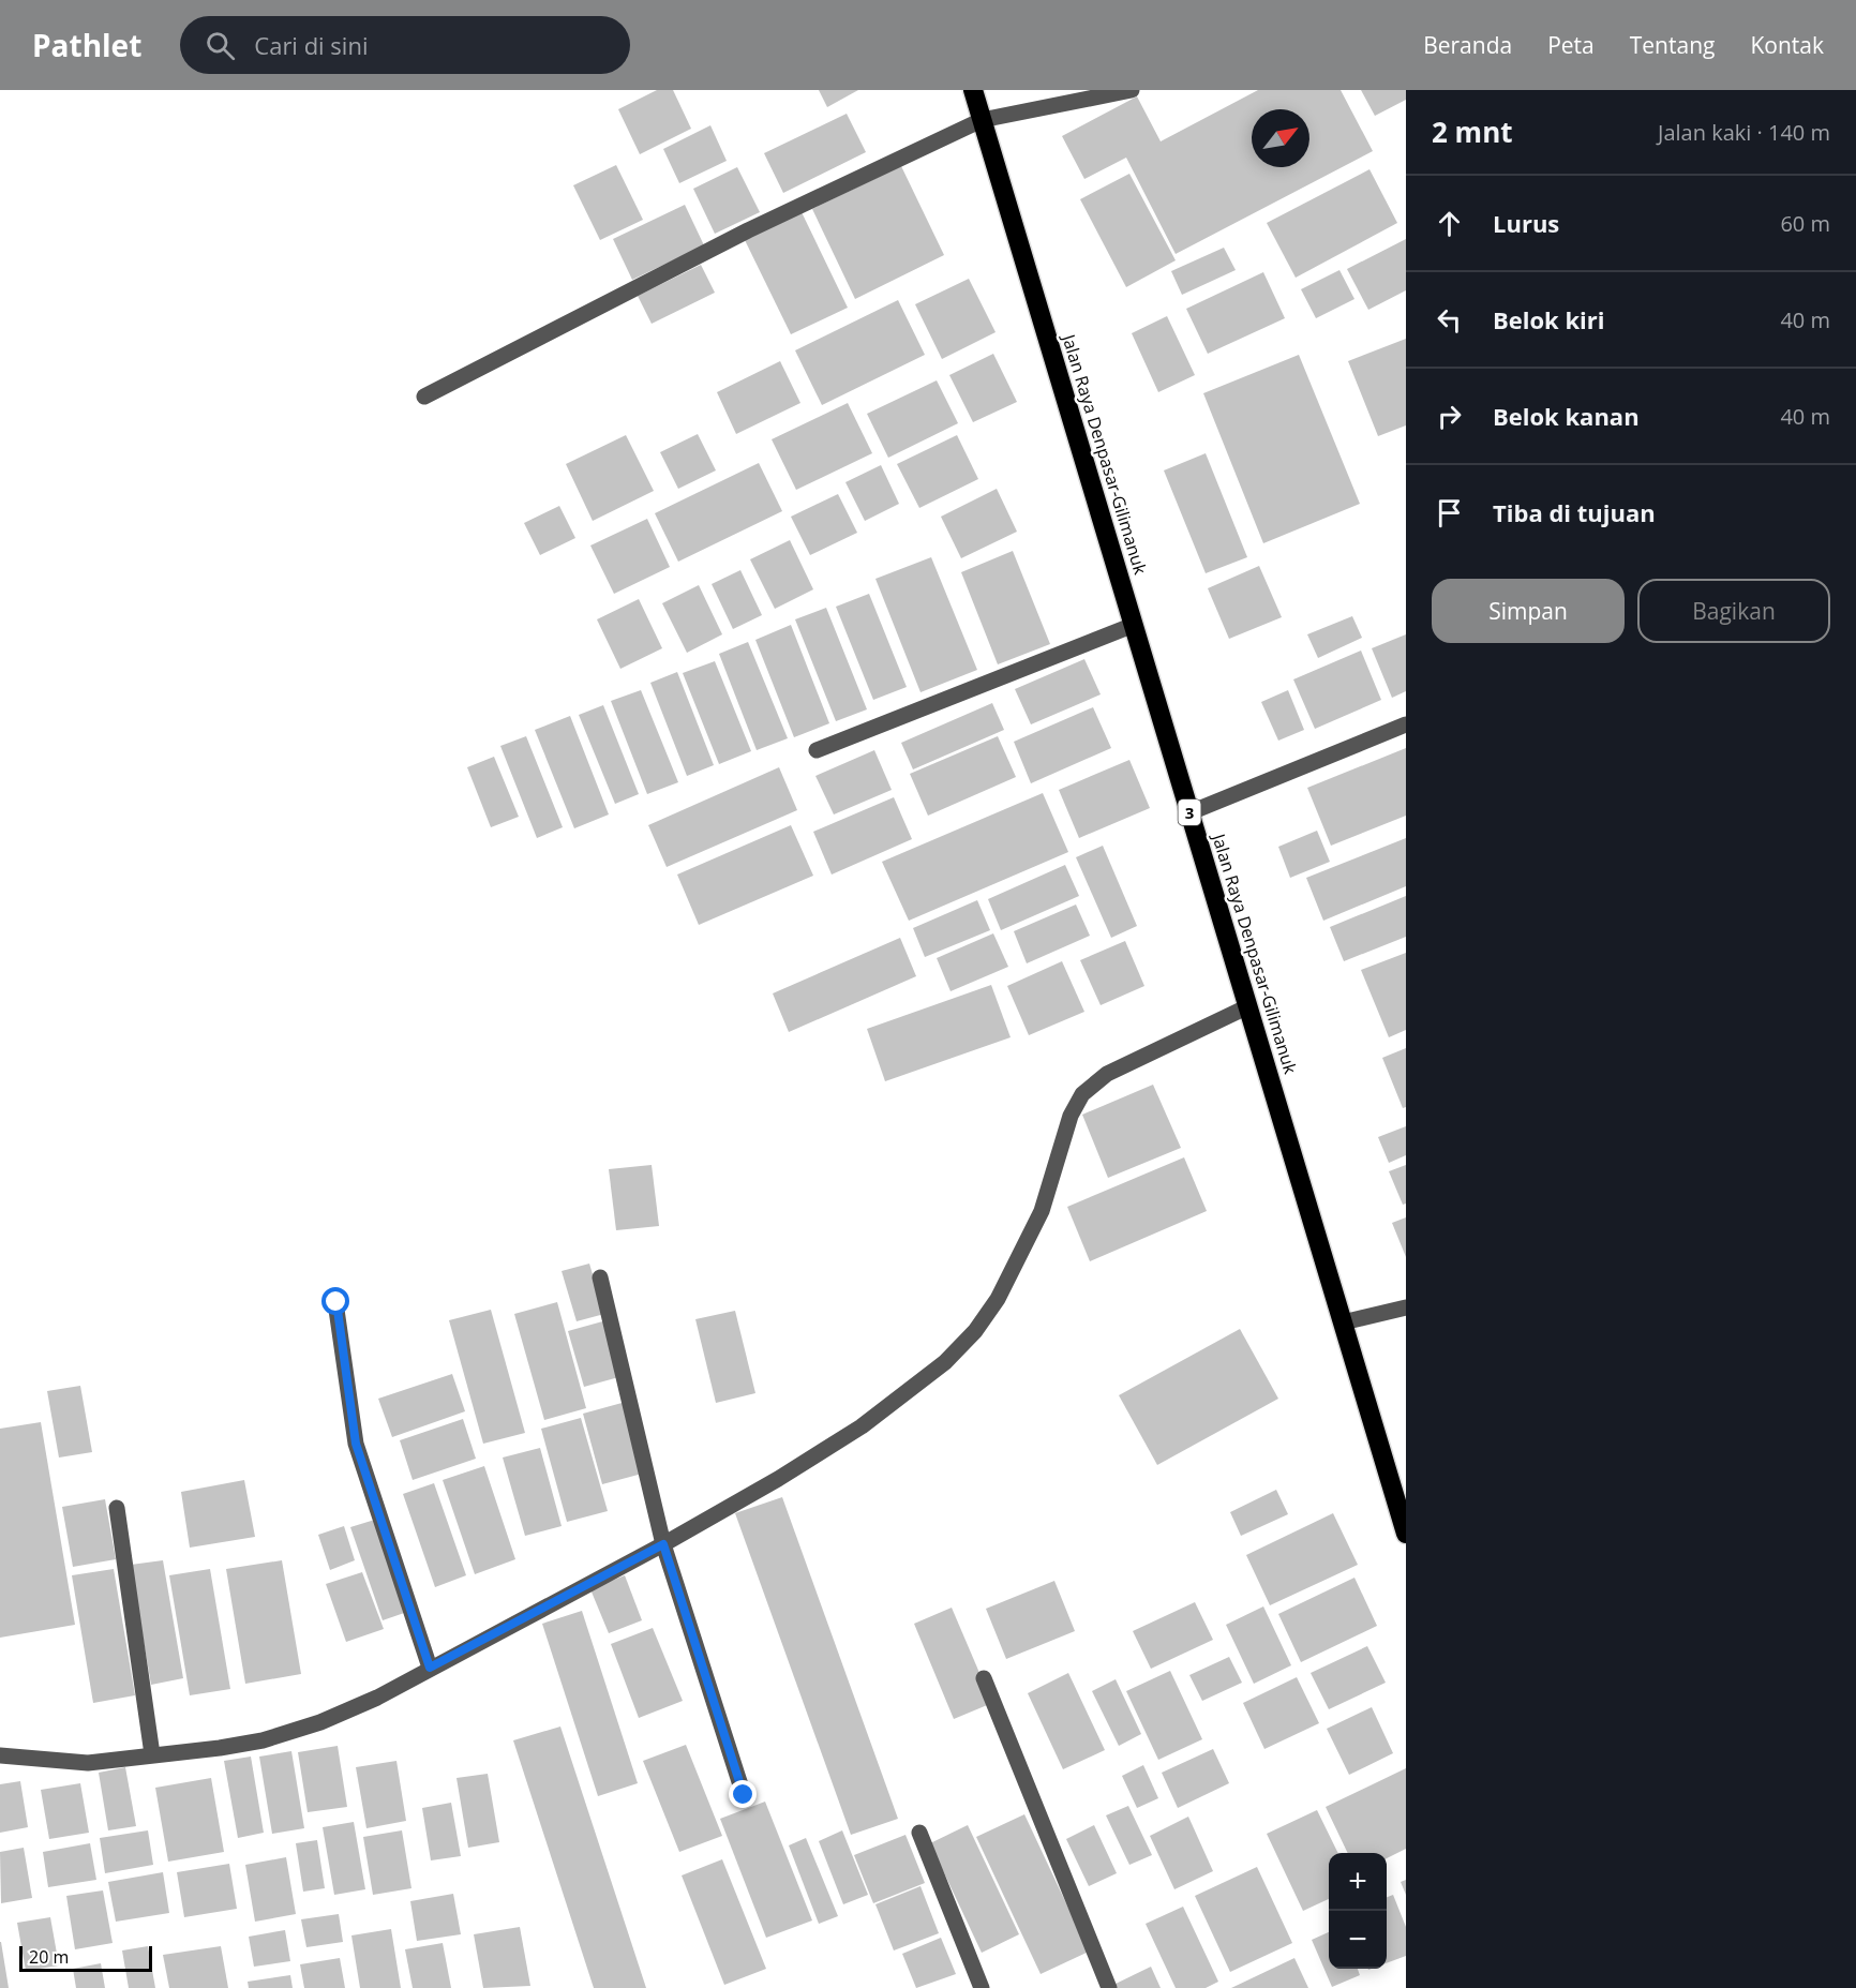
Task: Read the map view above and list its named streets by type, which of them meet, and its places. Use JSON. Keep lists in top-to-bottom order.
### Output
{
  "streets": {
    "highway": ["Jalan Raya Denpasar-Gilimanuk", "3"]
  },
  "scale_bar": "20 m",
  "north": "top right",
  "page": {
    "header": "Pathlet",
    "search": "Cari di sini",
    "nav": [
      "Beranda",
      "Peta",
      "Tentang",
      "Kontak"
    ],
    "heading": ["2 mnt", "Jalan kaki · 140 m"],
    "list": [
      ["Lurus", "60 m"],
      ["Belok kiri", "40 m"],
      ["Belok kanan", "40 m"],
      "Tiba di tujuan"
    ],
    "buttons": ["Simpan", "Bagikan"],
    "map_buttons": ["+", "−"],
    "scale": "20 m"
  }
}
